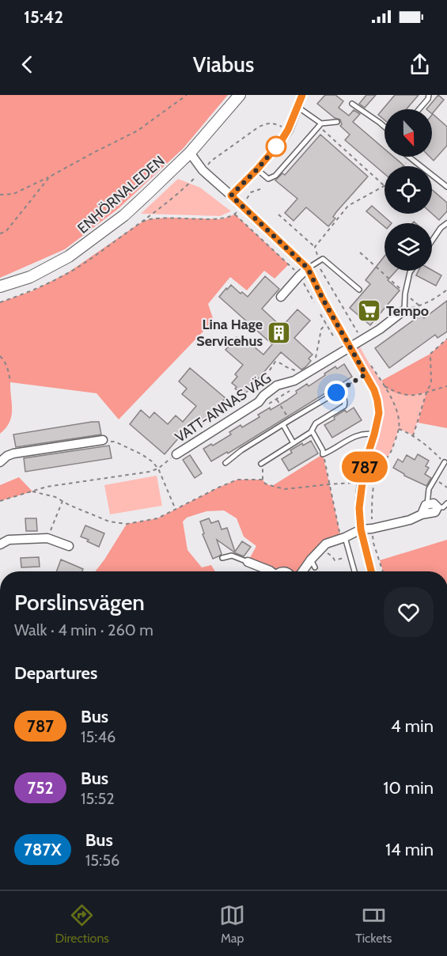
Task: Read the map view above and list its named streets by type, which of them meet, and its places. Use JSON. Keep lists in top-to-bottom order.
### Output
{
  "streets": {
    "street": ["ENHÖRNALEDEN", "VATT-ANNAS VÄG"]
  },
  "places": {
    "supermarket": ["Tempo"],
    "building": ["Lina Hage Servicehus"]
  },
  "lines": ["bus line 787"],
  "north": "bottom",
  "page": {
    "status": "15:42",
    "header": "Viabus",
    "on_map": "787",
    "heading": [
      ["Porslinsvägen", "Walk · 4 min · 260 m"],
      "Departures"
    ],
    "list": [
      {
        "mark": "787",
        "name": "Bus",
        "note": "15:46",
        "value": "4 min"
      },
      {
        "mark": "752",
        "name": "Bus",
        "note": "15:52",
        "value": "10 min"
      },
      {
        "mark": "787X",
        "name": "Bus",
        "note": "15:56",
        "value": "14 min"
      }
    ],
    "tabs": ["Directions", "Map", "Tickets"]
  }
}
